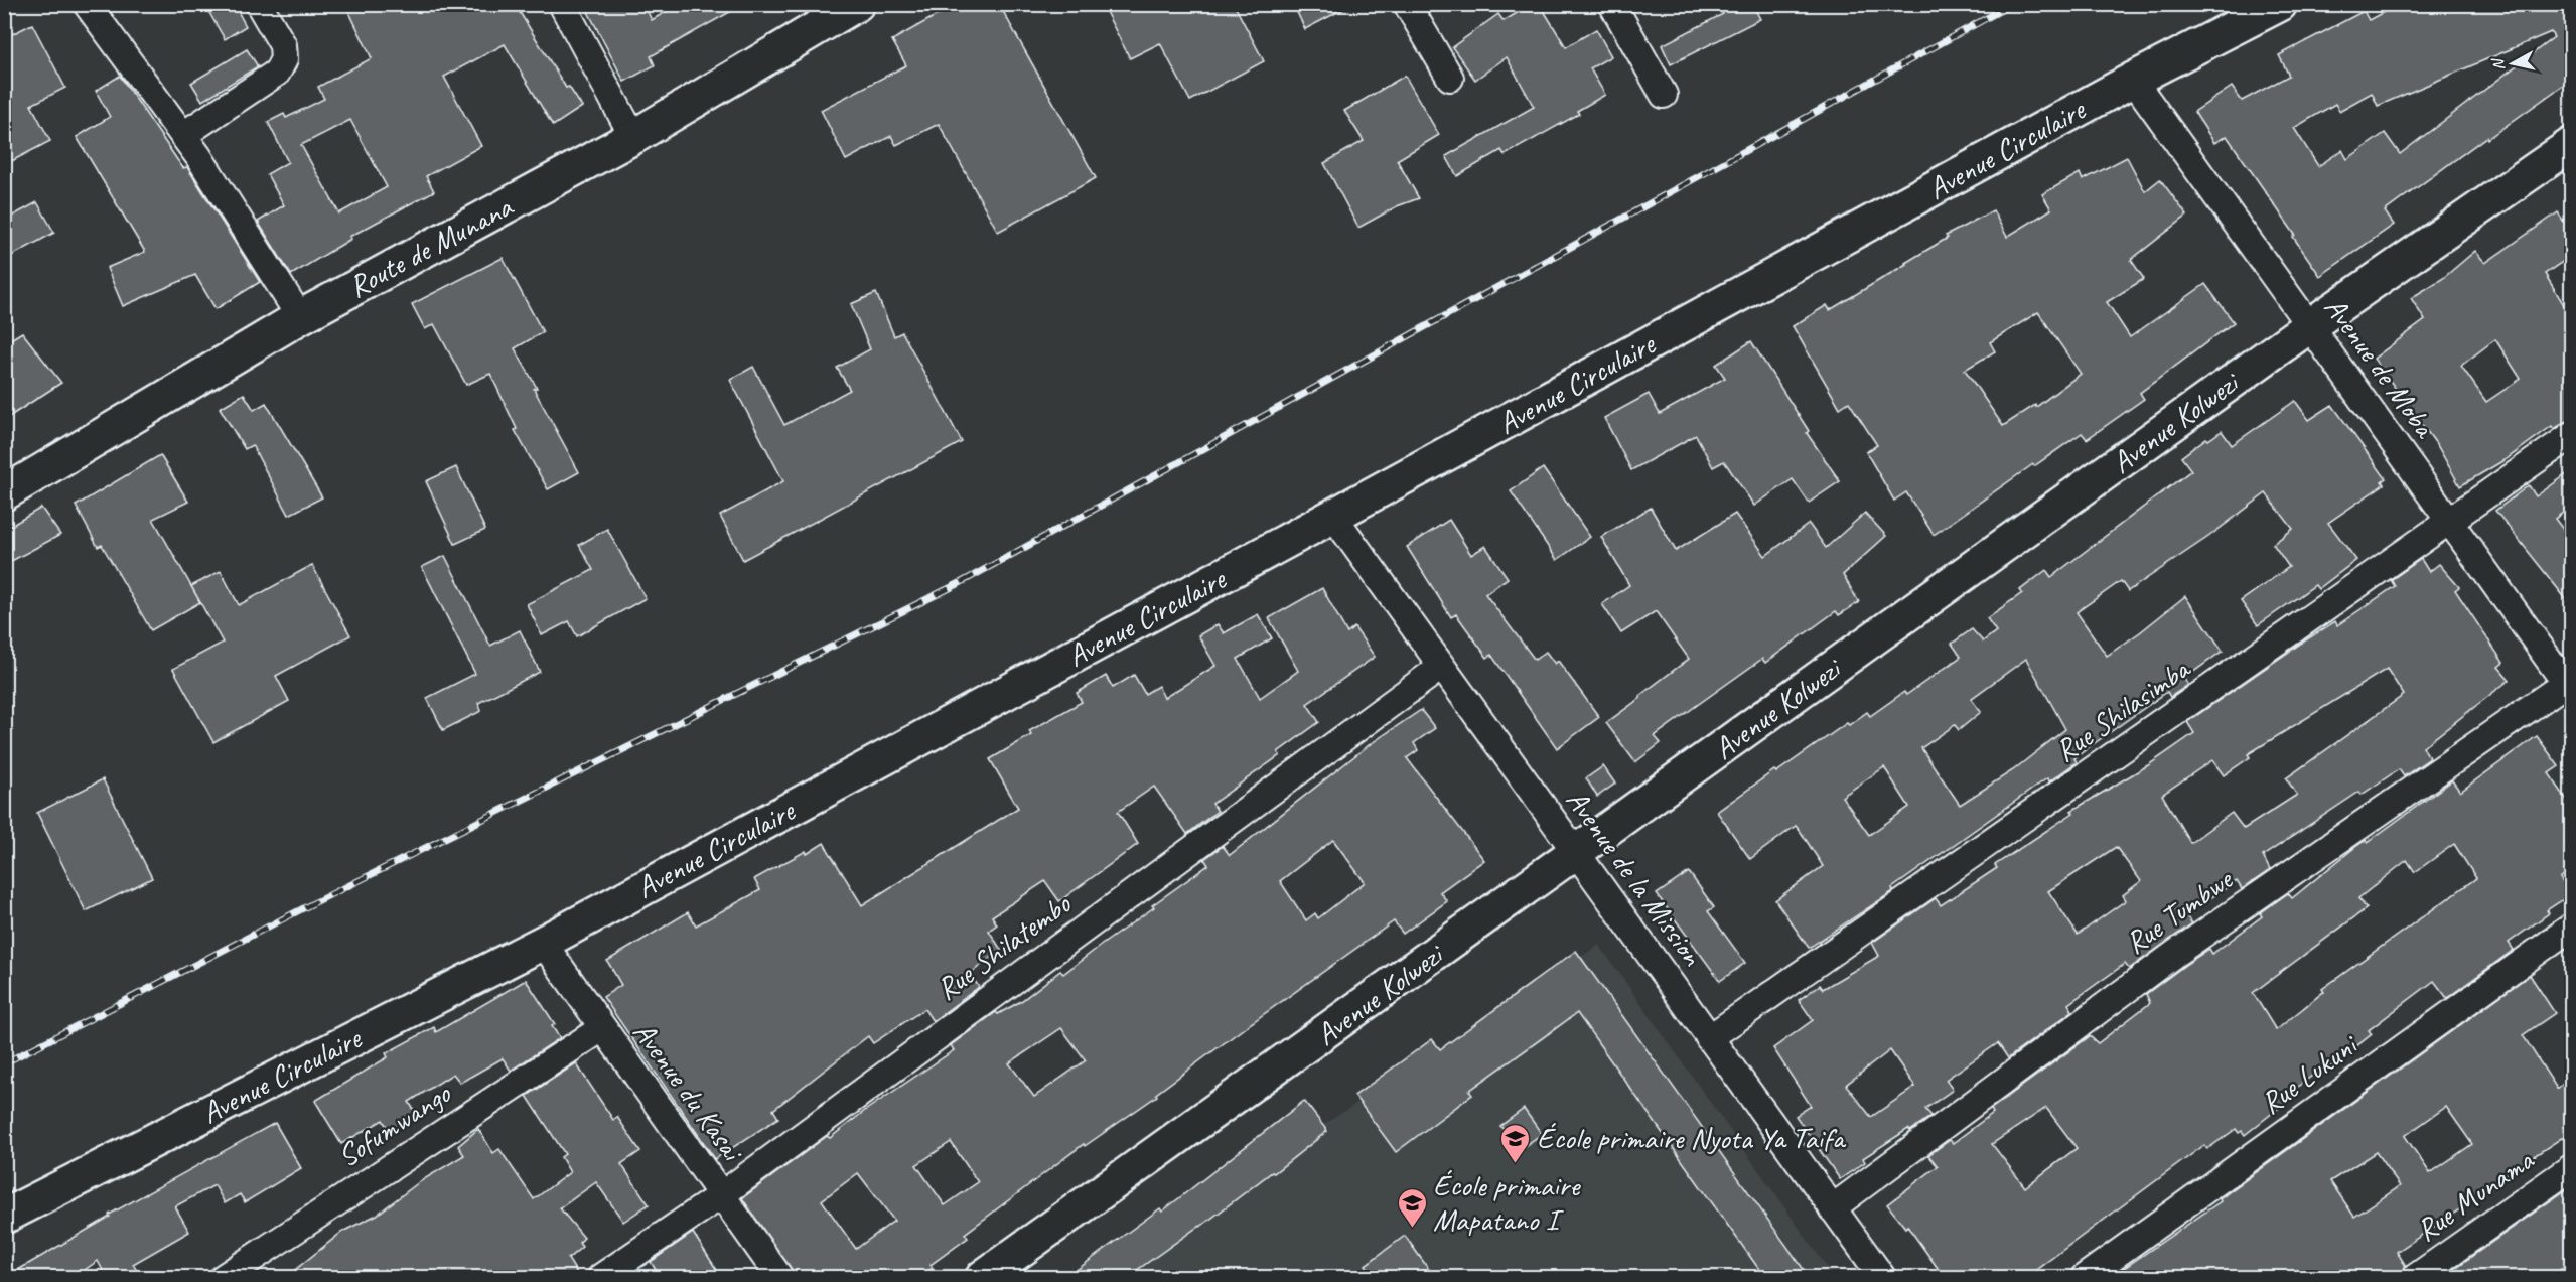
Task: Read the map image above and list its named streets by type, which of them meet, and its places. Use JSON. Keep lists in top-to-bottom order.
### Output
{
  "streets": {
    "street": [
      "Avenue Circulaire",
      "Route de Munana",
      "Avenue de Moba",
      "Avenue Kolwezi",
      "Rue Shilasimba",
      "Avenue de la Mission",
      "Rue Tumbwe",
      "Rue Shilatembo",
      "Rue Lukuni",
      "Avenue du Kasai",
      "Sofumwango",
      "Rue Munama"
    ]
  },
  "crossings": [
    ["Avenue Circulaire", "Avenue de Moba"],
    ["Avenue Circulaire", "Avenue de la Mission"],
    ["Avenue Circulaire", "Avenue du Kasai"],
    ["Avenue de Moba", "Avenue Kolwezi"],
    ["Avenue de Moba", "Rue Shilasimba"],
    ["Avenue de Moba", "Rue Tumbwe"],
    ["Avenue Kolwezi", "Avenue de la Mission"],
    ["Rue Shilasimba", "Avenue de la Mission"],
    ["Avenue de la Mission", "Rue Tumbwe"],
    ["Avenue de la Mission", "Rue Shilatembo"],
    ["Rue Shilatembo", "Avenue du Kasai"],
    ["Avenue du Kasai", "Sofumwango"]
  ],
  "places": {
    "school or university": ["École primaire Nyota Ya Taifa", "École primaire Mapatano I"]
  },
  "north": "left"
}
